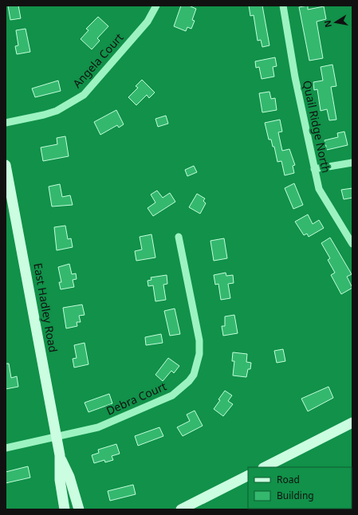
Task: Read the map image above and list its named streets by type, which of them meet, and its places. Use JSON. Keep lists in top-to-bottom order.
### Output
{
  "streets": {
    "street": [
      "Angela Court",
      "Quail Ridge North",
      "East Hadley Road",
      "Debra Court"
    ]
  },
  "crossings": [
    ["East Hadley Road", "Debra Court"]
  ],
  "legend": ["Road", "Building"],
  "north": "left"
}
